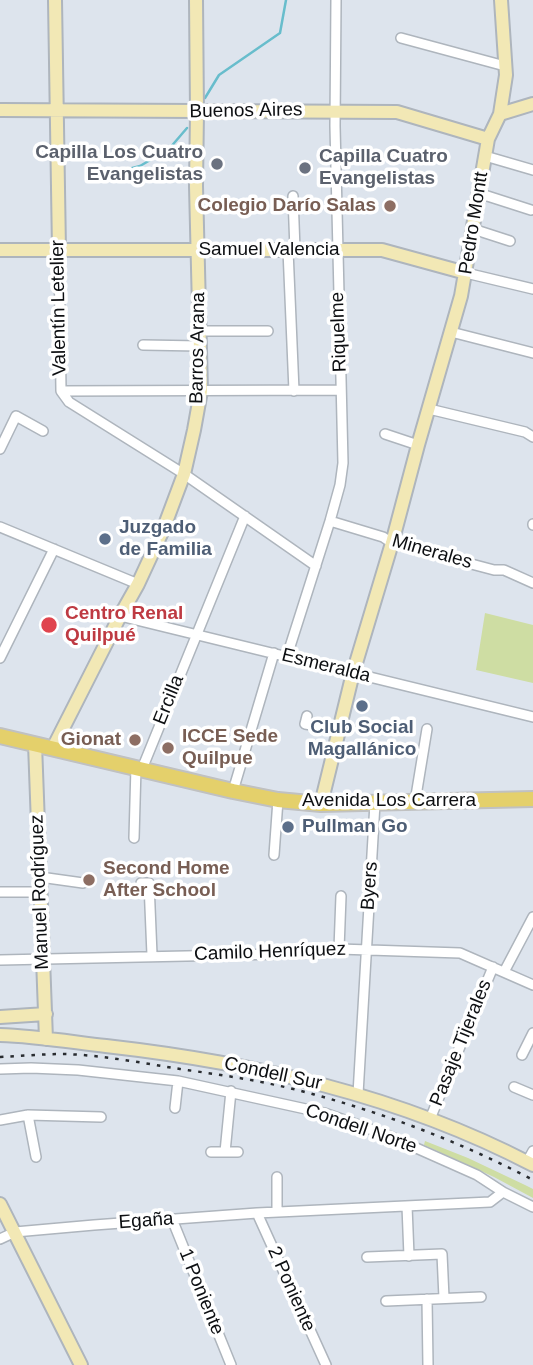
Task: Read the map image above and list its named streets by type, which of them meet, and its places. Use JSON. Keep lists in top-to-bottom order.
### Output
{
  "streets": {
    "main road": ["Avenida Los Carrera"],
    "street": [
      "Buenos Aires",
      "Pedro Montt",
      "Samuel Valencia",
      "Valentín Letelier",
      "Riquelme",
      "Barros Arana",
      "Minerales",
      "Esmeralda",
      "Ercilla",
      "Byers",
      "Manuel Rodríguez",
      "Camilo Henríquez",
      "Pasaje Tijerales",
      "Condell Sur",
      "Condell Norte",
      "Egaña",
      "2 Poniente",
      "1 Poniente"
    ]
  },
  "crossings": [
    ["Buenos Aires", "Pedro Montt"],
    ["Buenos Aires", "Valentín Letelier"],
    ["Buenos Aires", "Riquelme"],
    ["Buenos Aires", "Barros Arana"],
    ["Pedro Montt", "Samuel Valencia"],
    ["Pedro Montt", "Minerales"],
    ["Pedro Montt", "Esmeralda"],
    ["Pedro Montt", "Avenida Los Carrera"],
    ["Samuel Valencia", "Valentín Letelier"],
    ["Samuel Valencia", "Riquelme"],
    ["Samuel Valencia", "Barros Arana"],
    ["Valentín Letelier", "Riquelme"],
    ["Valentín Letelier", "Barros Arana"],
    ["Valentín Letelier", "Ercilla"],
    ["Riquelme", "Minerales"],
    ["Riquelme", "Esmeralda"],
    ["Barros Arana", "Esmeralda"],
    ["Barros Arana", "Avenida Los Carrera"],
    ["Esmeralda", "Ercilla"],
    ["Ercilla", "Avenida Los Carrera"],
    ["Avenida Los Carrera", "Byers"],
    ["Avenida Los Carrera", "Manuel Rodríguez"],
    ["Byers", "Camilo Henríquez"],
    ["Byers", "Condell Sur"],
    ["Manuel Rodríguez", "Camilo Henríquez"],
    ["Manuel Rodríguez", "Condell Sur"],
    ["Camilo Henríquez", "Pasaje Tijerales"],
    ["Pasaje Tijerales", "Condell Sur"],
    ["Condell Norte", "Egaña"],
    ["Egaña", "2 Poniente"],
    ["Egaña", "1 Poniente"]
  ],
  "places": [
    "Capilla Los Cuatro Evangelistas",
    "Capilla Cuatro Evangelistas",
    "Colegio Darío Salas",
    "Juzgado de Familia",
    "Centro Renal Quilpué",
    "Club Social Magallánico",
    "Gionat",
    "ICCE Sede Quilpue",
    "Pullman Go",
    "Second Home After School"
  ]
}
